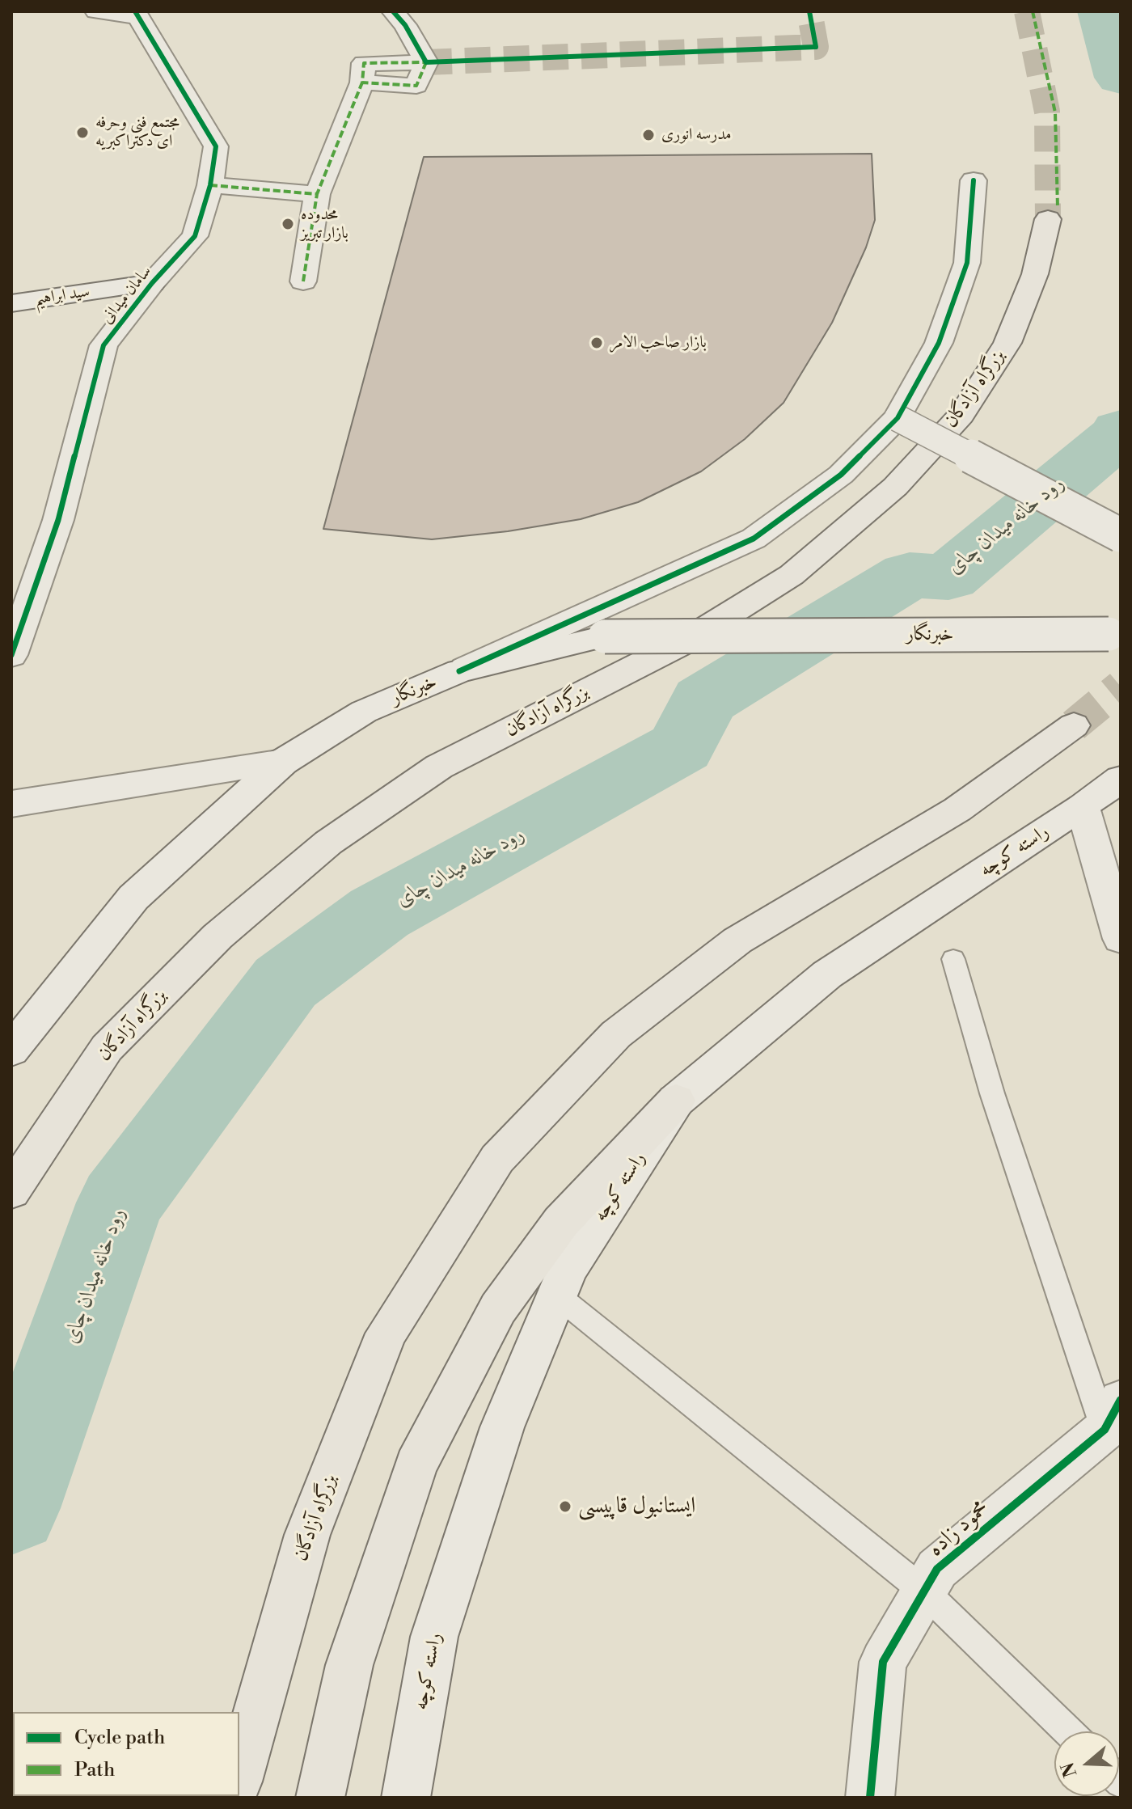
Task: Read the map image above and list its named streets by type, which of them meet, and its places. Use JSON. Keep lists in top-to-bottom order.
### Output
{
  "streets": {
    "highway": ["بزرگراه آزادگان"],
    "street": [
      "سامان میدانی",
      "سید ابراهیم",
      "خبرنگار",
      "راسته کوچه",
      "محمود زاده"
    ]
  },
  "crossings": [
    ["سامان میدانی", "سید ابراهیم"]
  ],
  "water": ["رود خانه میدان چای"],
  "places": [
    "مجتمع فنی وحرفه ای دکتراکبریه",
    "مدرسه انوری",
    "محدوده بازار تبریز",
    "بازار صاحب الامر",
    "ایستانبول قاپیسی"
  ],
  "legend": ["Cycle path", "Path"],
  "north": "left"
}
